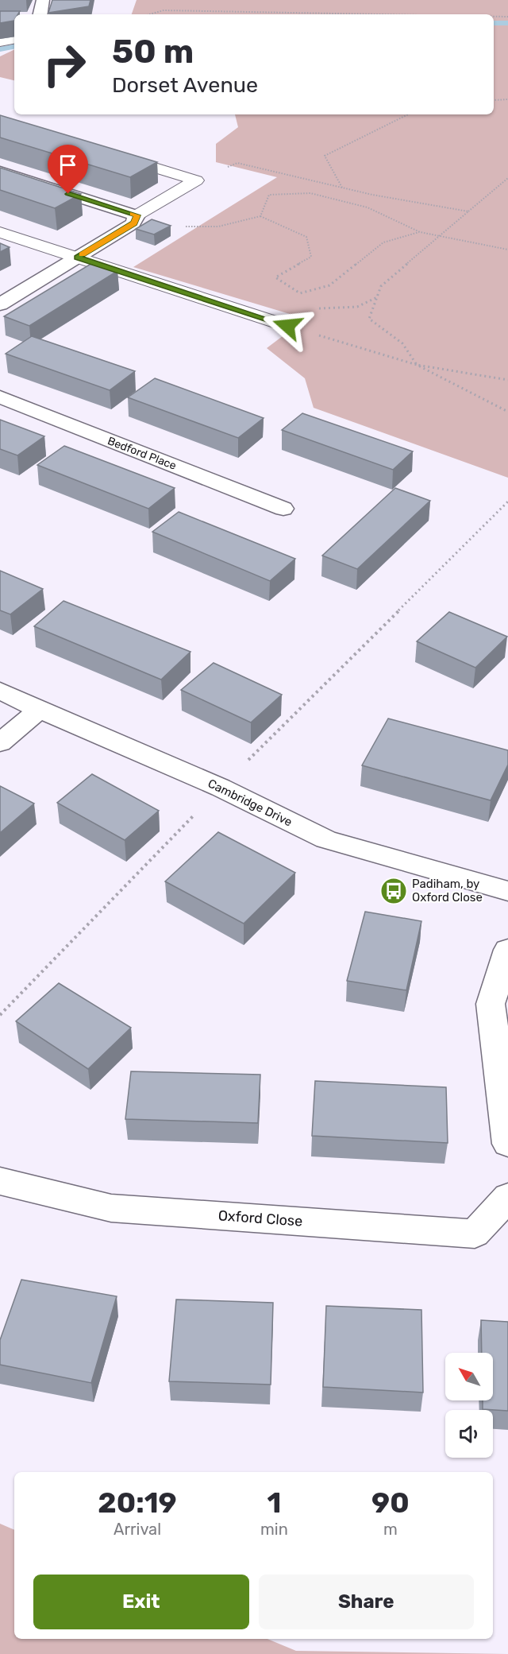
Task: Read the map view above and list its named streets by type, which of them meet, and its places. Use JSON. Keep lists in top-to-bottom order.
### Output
{
  "streets": {
    "street": ["Bedford Place", "Cambridge Drive", "Oxford Close"]
  },
  "places": {
    "bus stop": ["Padiham, by Oxford Close"]
  },
  "north": "top left",
  "page": {
    "turn": ["50 m", "Dorset Avenue"],
    "eta": [
      "20:19",
      "Arrival",
      "1",
      "min",
      "90",
      "m"
    ],
    "buttons": ["Exit", "Share"]
  }
}
